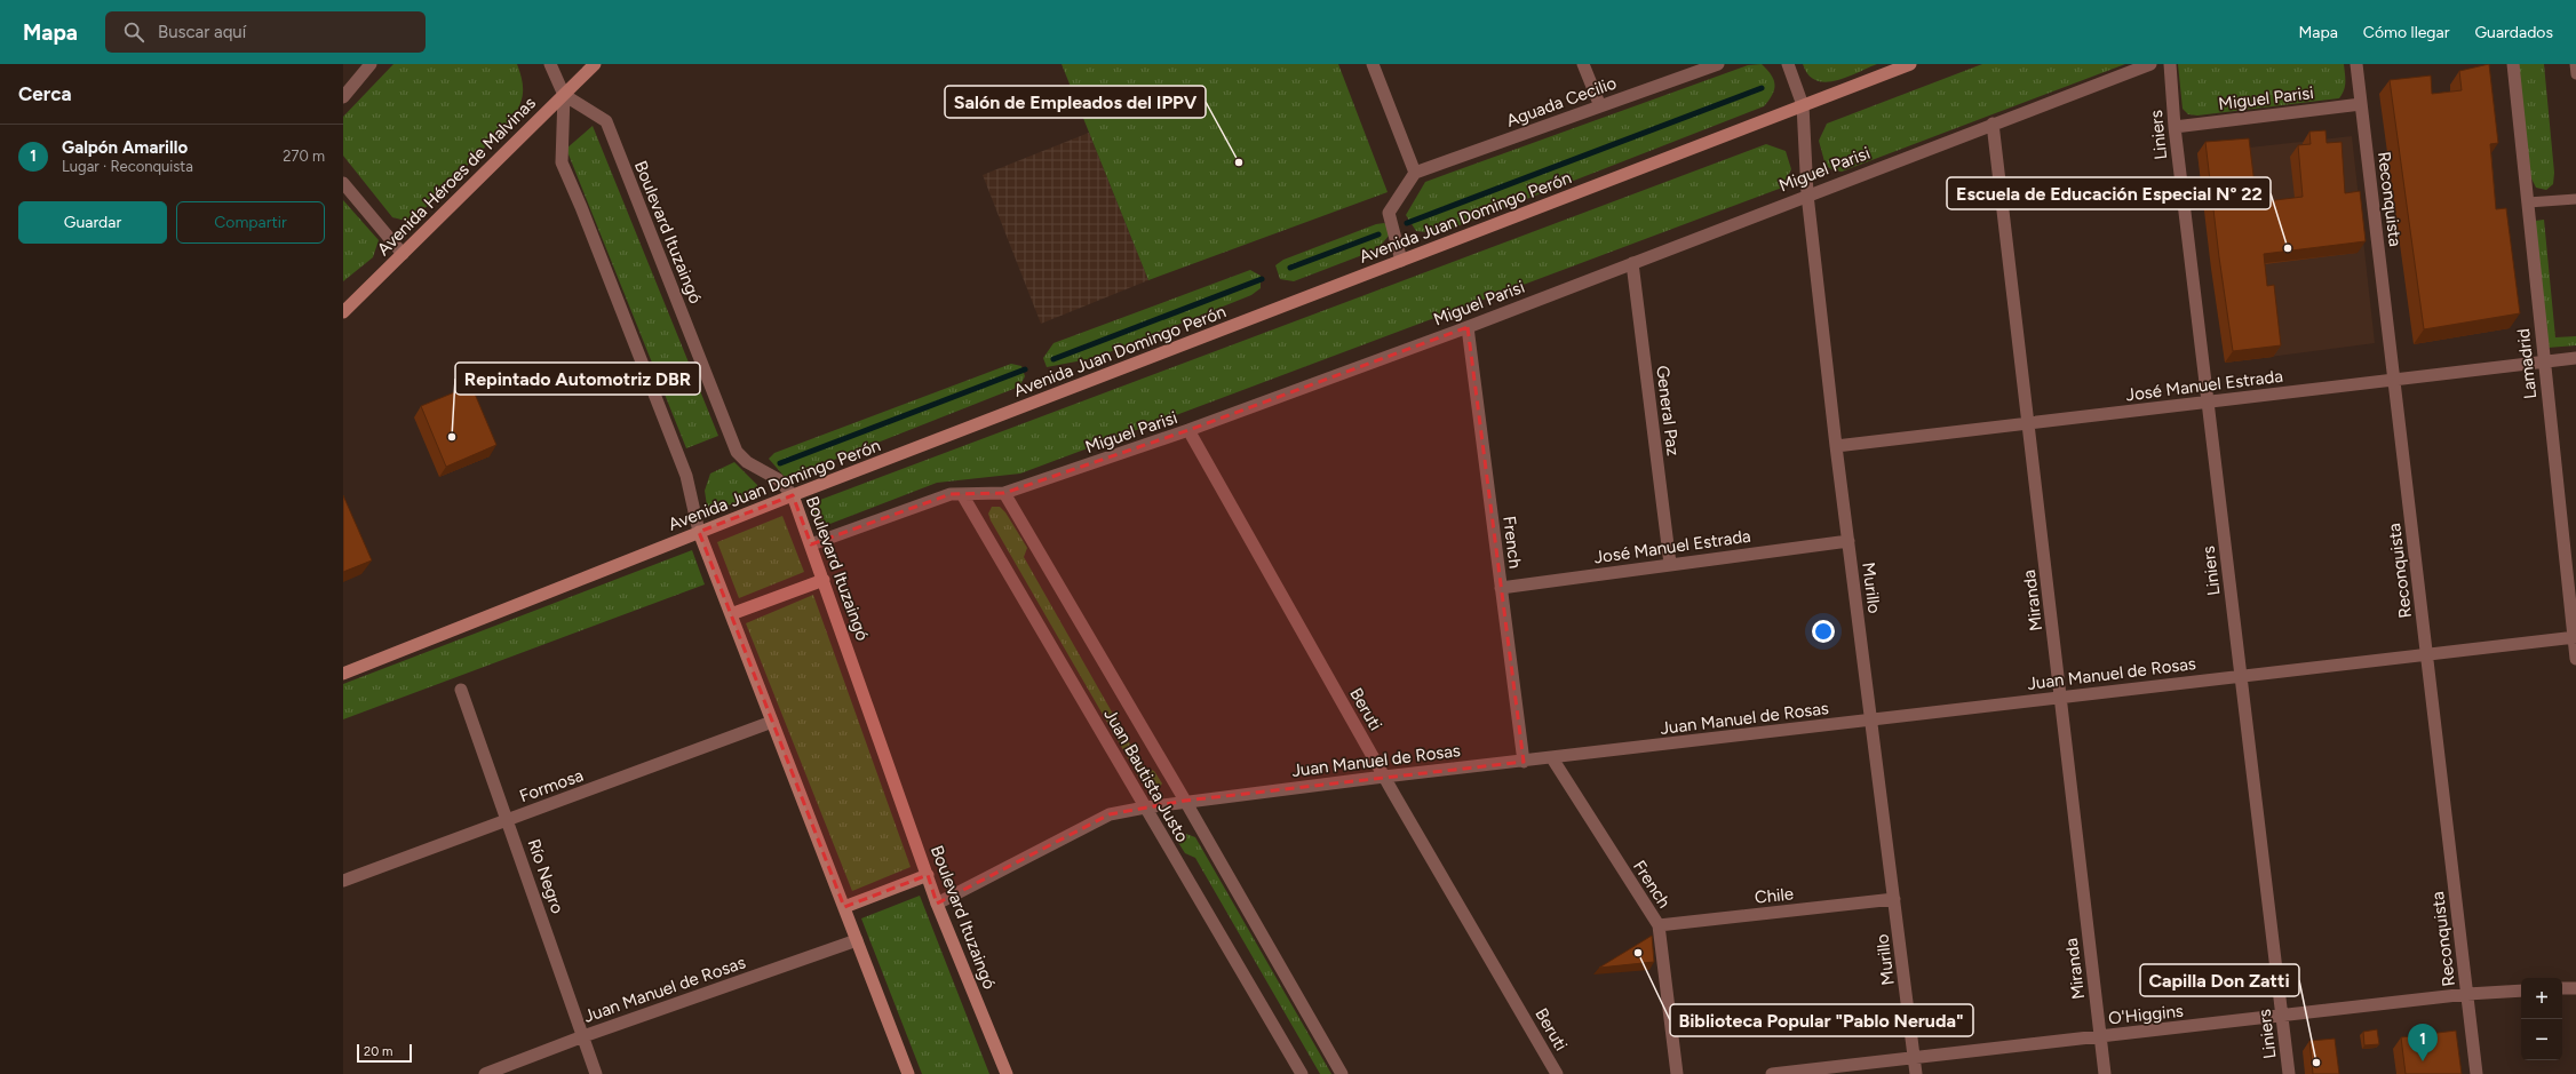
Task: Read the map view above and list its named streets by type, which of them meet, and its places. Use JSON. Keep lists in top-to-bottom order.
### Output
{
  "streets": {
    "main road": ["Avenida Héroes de Malvinas", "Avenida Juan Domingo Perón", "Boulevard Ituzaingó"],
    "street": [
      "Miguel Parisi",
      "Aguada Cecilio",
      "Liniers",
      "Reconquista",
      "Lamadrid",
      "José Manuel Estrada",
      "General Paz",
      "French",
      "Murillo",
      "Miranda",
      "Juan Manuel de Rosas",
      "Beruti",
      "Juan Bautista Justo",
      "Formosa",
      "Río Negro",
      "Chile",
      "O'Higgins"
    ]
  },
  "crossings": [
    ["Miguel Parisi", "Liniers"],
    ["Miguel Parisi", "Reconquista"],
    ["Miguel Parisi", "Boulevard Ituzaingó"],
    ["Miguel Parisi", "General Paz"],
    ["Miguel Parisi", "French"],
    ["Miguel Parisi", "Murillo"],
    ["Miguel Parisi", "Miranda"],
    ["Miguel Parisi", "Beruti"],
    ["Miguel Parisi", "Juan Bautista Justo"],
    ["Liniers", "José Manuel Estrada"],
    ["Liniers", "Juan Manuel de Rosas"],
    ["Liniers", "O'Higgins"],
    ["Avenida Héroes de Malvinas", "Boulevard Ituzaingó"],
    ["Reconquista", "José Manuel Estrada"],
    ["Reconquista", "Juan Manuel de Rosas"],
    ["Reconquista", "O'Higgins"],
    ["Avenida Juan Domingo Perón", "Boulevard Ituzaingó"],
    ["Avenida Juan Domingo Perón", "Murillo"],
    ["Boulevard Ituzaingó", "Juan Manuel de Rosas"],
    ["Lamadrid", "José Manuel Estrada"],
    ["Lamadrid", "Juan Manuel de Rosas"],
    ["José Manuel Estrada", "General Paz"],
    ["José Manuel Estrada", "French"],
    ["José Manuel Estrada", "Murillo"],
    ["José Manuel Estrada", "Miranda"],
    ["French", "Juan Manuel de Rosas"],
    ["French", "Chile"],
    ["Murillo", "Juan Manuel de Rosas"],
    ["Murillo", "Chile"],
    ["Murillo", "O'Higgins"],
    ["Miranda", "Juan Manuel de Rosas"],
    ["Miranda", "O'Higgins"],
    ["Juan Manuel de Rosas", "Beruti"],
    ["Juan Manuel de Rosas", "Juan Bautista Justo"],
    ["Juan Manuel de Rosas", "Río Negro"],
    ["Formosa", "Río Negro"]
  ],
  "places": [
    "Salón de Empleados del IPPV",
    "Escuela de Educación Especial N° 22",
    "Repintado Automotriz DBR",
    "Biblioteca Popular \"Pablo Neruda\"",
    "Capilla Don Zatti"
  ],
  "scale_bar": "20 m",
  "page": {
    "header": "Mapa",
    "search": "Buscar aquí",
    "nav": ["Mapa", "Cómo llegar", "Guardados"],
    "heading": "Cerca",
    "list": [
      {
        "mark": "1",
        "name": "Galpón Amarillo",
        "note": "Lugar · Reconquista",
        "value": "270 m"
      }
    ],
    "buttons": ["Guardar", "Compartir"],
    "map_buttons": ["+", "−"],
    "pins": "1",
    "scale": "20 m"
  }
}
